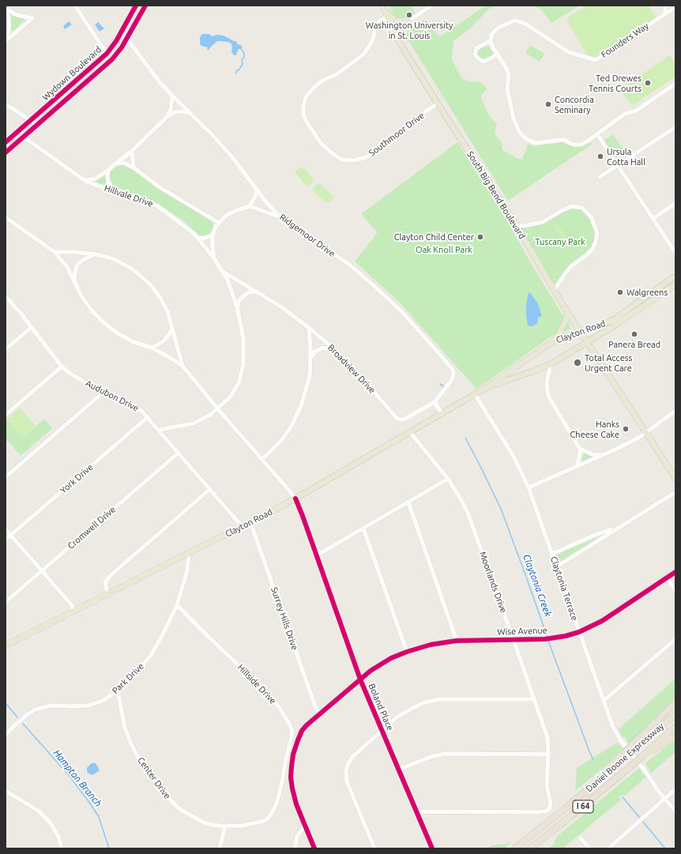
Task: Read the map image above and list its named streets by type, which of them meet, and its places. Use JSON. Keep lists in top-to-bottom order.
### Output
{
  "streets": {
    "highway": ["Daniel Boone Expressway", "I 64"],
    "main road": ["South Big Bend Boulevard", "Clayton Road"],
    "street": [
      "Founders Way",
      "Wydown Boulevard",
      "Southmoor Drive",
      "Hillvale Drive",
      "Ridgemoor Drive",
      "Broadview Drive",
      "Audubon Drive",
      "York Drive",
      "Cromwell Drive",
      "Moorlands Drive",
      "Claytonia Terrace",
      "Surrey Hills Drive",
      "Wise Avenue",
      "Park Drive",
      "Hillside Drive",
      "Boland Place",
      "Center Drive"
    ]
  },
  "crossings": [
    ["Wydown Boulevard", "Hillvale Drive"],
    ["Wydown Boulevard", "Ridgemoor Drive"],
    ["Southmoor Drive", "South Big Bend Boulevard"],
    ["South Big Bend Boulevard", "Clayton Road"],
    ["Hillvale Drive", "Broadview Drive"],
    ["Hillvale Drive", "Audubon Drive"],
    ["Hillvale Drive", "Boland Place"],
    ["Ridgemoor Drive", "Broadview Drive"],
    ["Clayton Road", "Audubon Drive"],
    ["Clayton Road", "Moorlands Drive"],
    ["Clayton Road", "Claytonia Terrace"],
    ["Clayton Road", "Surrey Hills Drive"],
    ["Clayton Road", "Park Drive"],
    ["Clayton Road", "Boland Place"],
    ["Audubon Drive", "York Drive"],
    ["Audubon Drive", "Cromwell Drive"],
    ["Moorlands Drive", "Wise Avenue"],
    ["Moorlands Drive", "Boland Place"],
    ["Claytonia Terrace", "Wise Avenue"],
    ["Surrey Hills Drive", "Wise Avenue"],
    ["Wise Avenue", "Boland Place"],
    ["Park Drive", "Hillside Drive"],
    ["Park Drive", "Center Drive"],
    ["Hillside Drive", "Center Drive"]
  ],
  "water": ["Claytonia Creek", "Hampton Branch"],
  "parks": ["Tuscany Park", "Oak Knoll Park"],
  "places": [
    "Washington University in St. Louis",
    "Ted Drewes Tennis Courts",
    "Concordia Seminary",
    "Ursula Cotta Hall",
    "Clayton Child Center",
    "Walgreens",
    "Panera Bread",
    "Total Access Urgent Care",
    "Hanks Cheese Cake"
  ]
}
